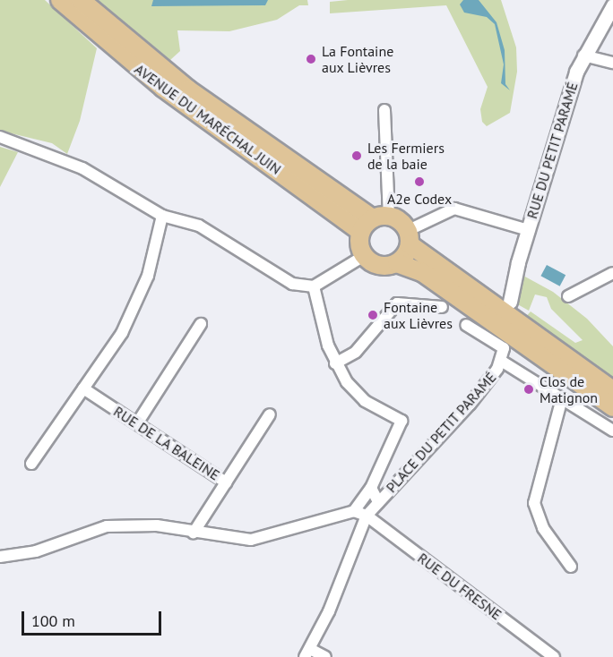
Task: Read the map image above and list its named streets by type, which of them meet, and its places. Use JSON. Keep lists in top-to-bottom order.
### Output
{
  "streets": {
    "main road": ["AVENUE DU MARÉCHAL JUIN"],
    "street": [
      "RUE DU PETIT PARAMÉ",
      "PLACE DU PETIT PARAMÉ",
      "RUE DE LA BALEINE",
      "RUE DU FRESNE"
    ]
  },
  "crossings": [
    ["PLACE DU PETIT PARAMÉ", "RUE DU FRESNE"]
  ],
  "places": [
    "La Fontaine aux Lièvres",
    "Les Fermiers de la baie",
    "A2e Codex",
    "Fontaine aux Lièvres",
    "Clos de Matignon"
  ],
  "scale_bar": "100 m"
}
